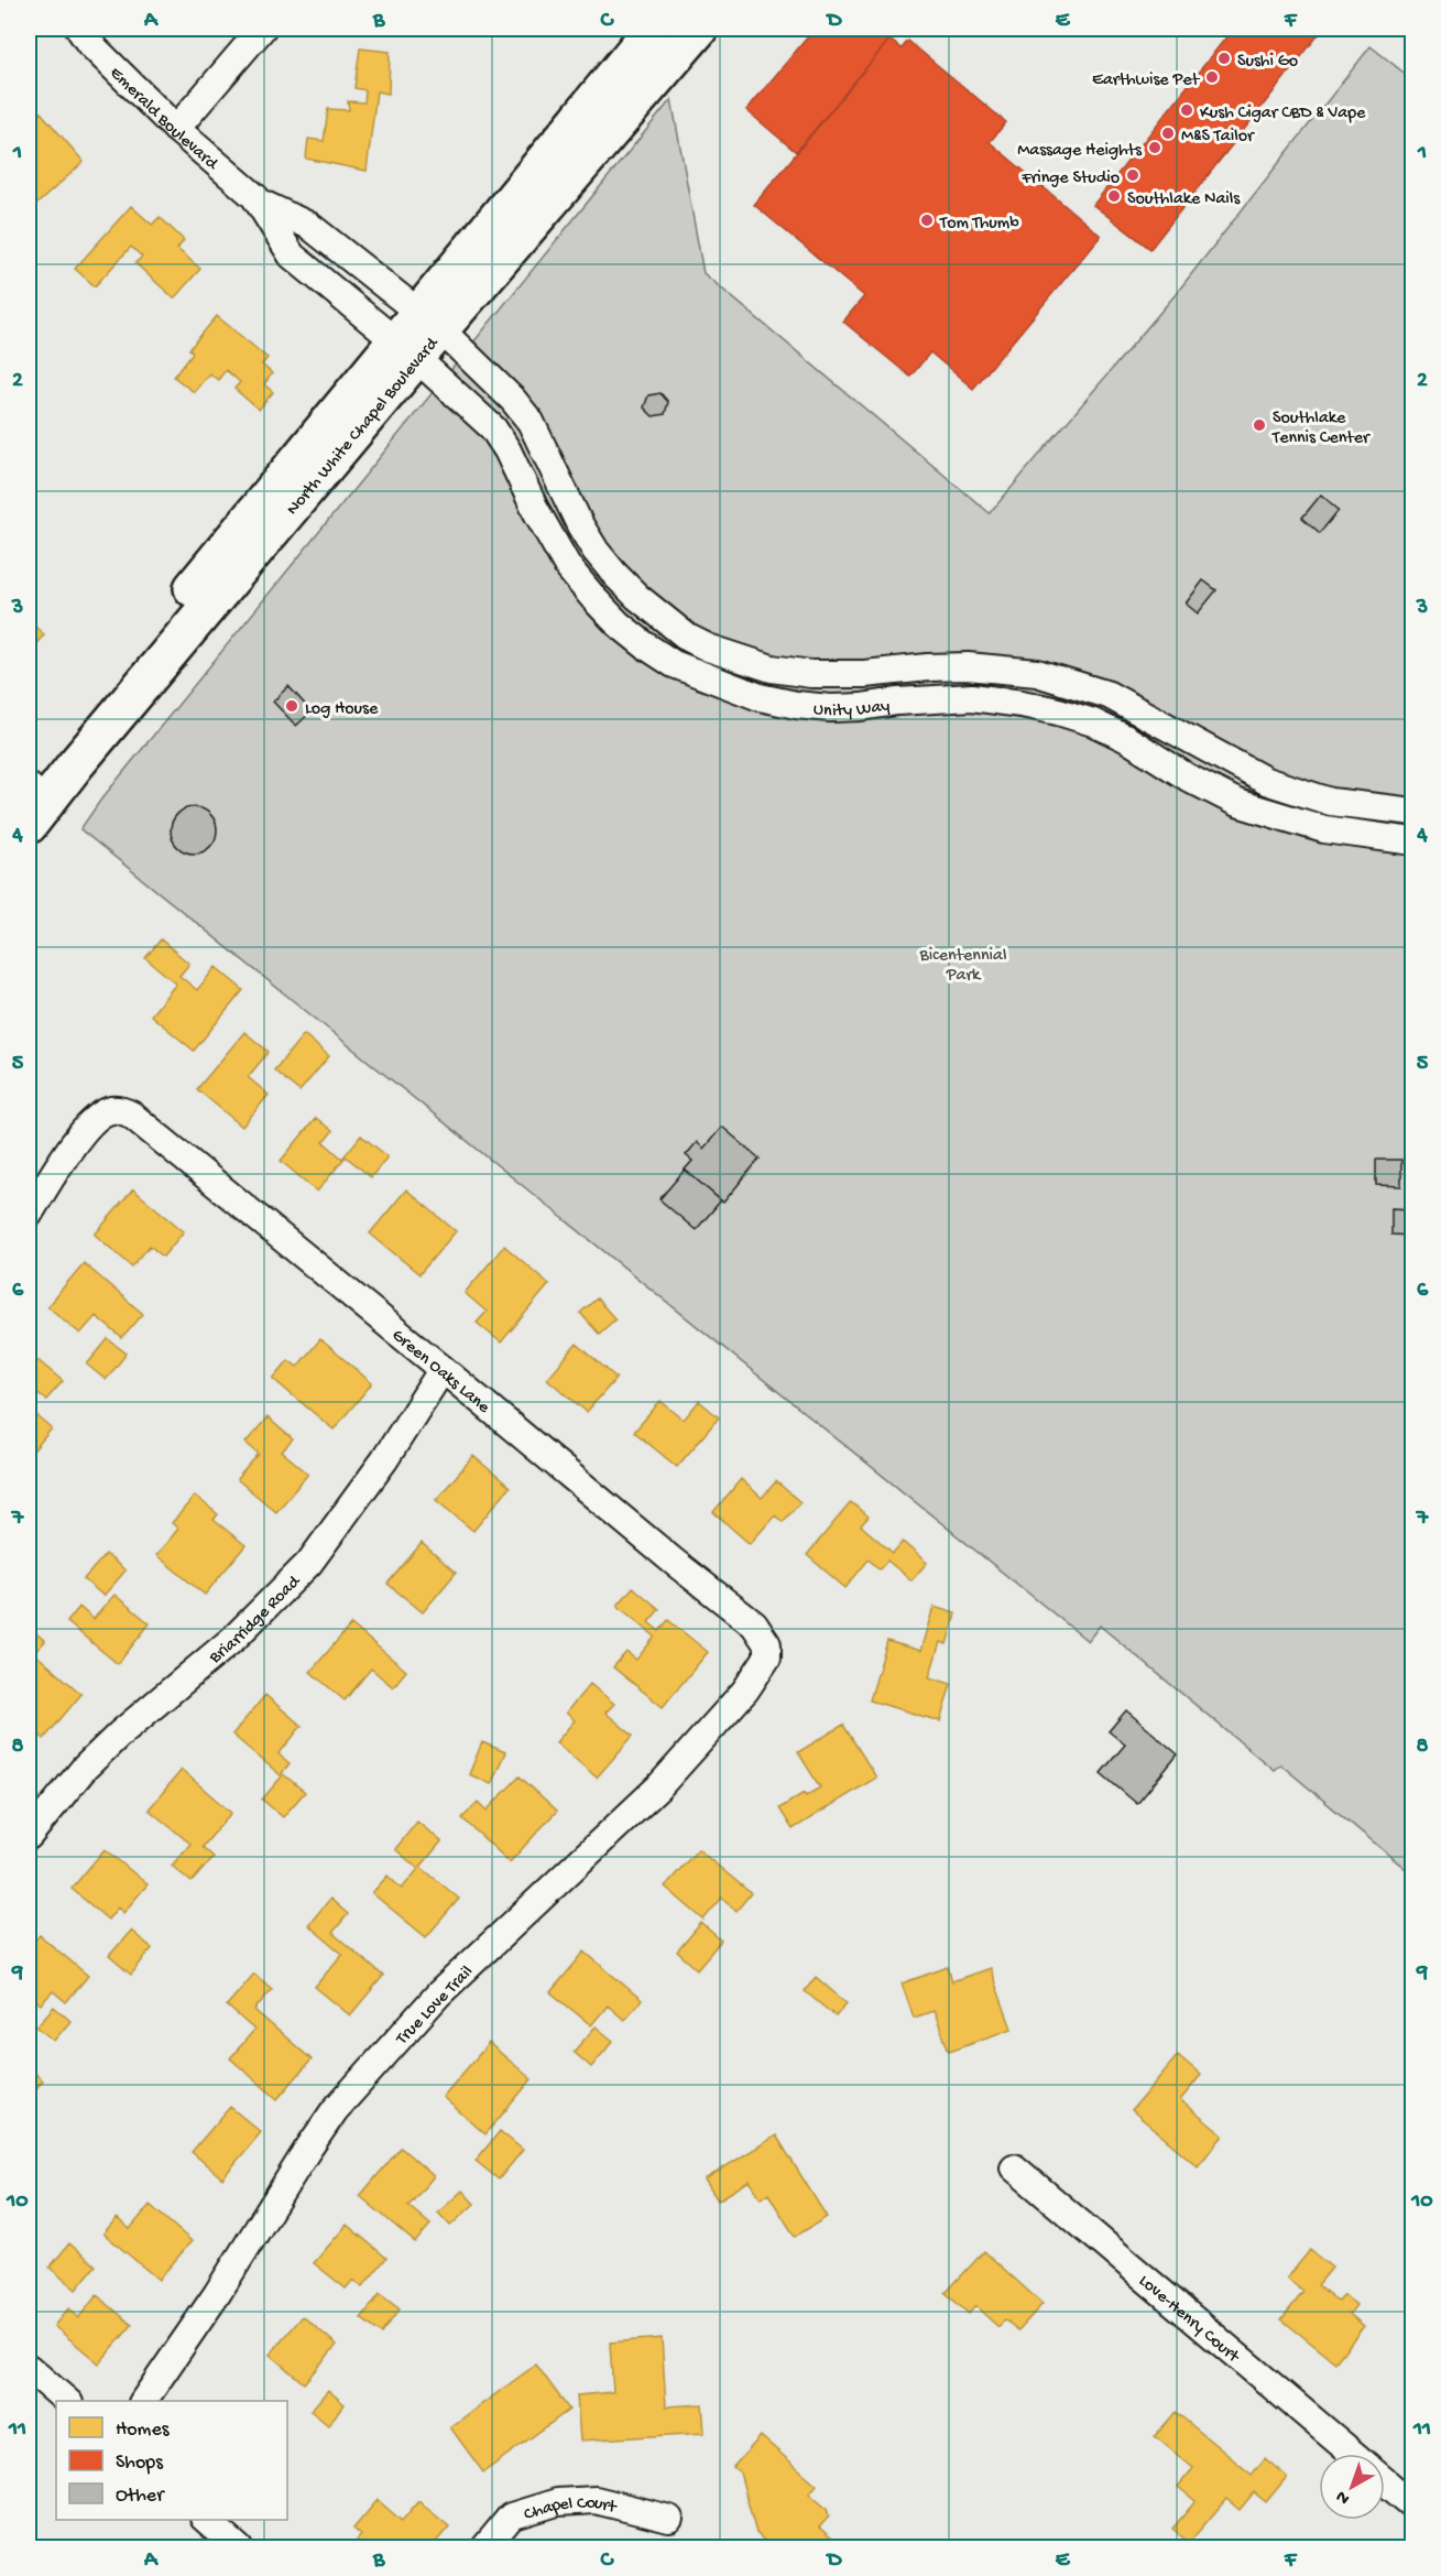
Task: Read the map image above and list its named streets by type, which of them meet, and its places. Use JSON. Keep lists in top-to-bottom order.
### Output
{
  "streets": {
    "main road": ["North White Chapel Boulevard"],
    "street": [
      "Emerald Boulevard",
      "Unity Way",
      "Green Oaks Lane",
      "Briarridge Road",
      "True Love Trail",
      "Love-Henry Court",
      "Chapel Court"
    ]
  },
  "crossings": [
    ["Emerald Boulevard", "North White Chapel Boulevard"],
    ["Emerald Boulevard", "Unity Way"],
    ["North White Chapel Boulevard", "Unity Way"],
    ["Green Oaks Lane", "Briarridge Road"],
    ["Green Oaks Lane", "True Love Trail"]
  ],
  "parks": ["Bicentennial Park"],
  "places": [
    "Sushi Go",
    "Earthwise Pet",
    "Kush Cigar CBD & Vape",
    "M&S Tailor",
    "Massage Heights",
    "Fringe Studio",
    "Southlake Nails",
    "Tom Thumb",
    "Southlake Tennis Center",
    "Log House"
  ],
  "legend": ["Homes", "Shops", "Other"],
  "north": "bottom left",
  "grid": {
    "columns": [
      "A",
      "B",
      "C",
      "D",
      "E",
      "F"
    ],
    "rows": [
      "1",
      "2",
      "3",
      "4",
      "5",
      "6",
      "7",
      "8",
      "9",
      "10",
      "11"
    ]
  }
}
